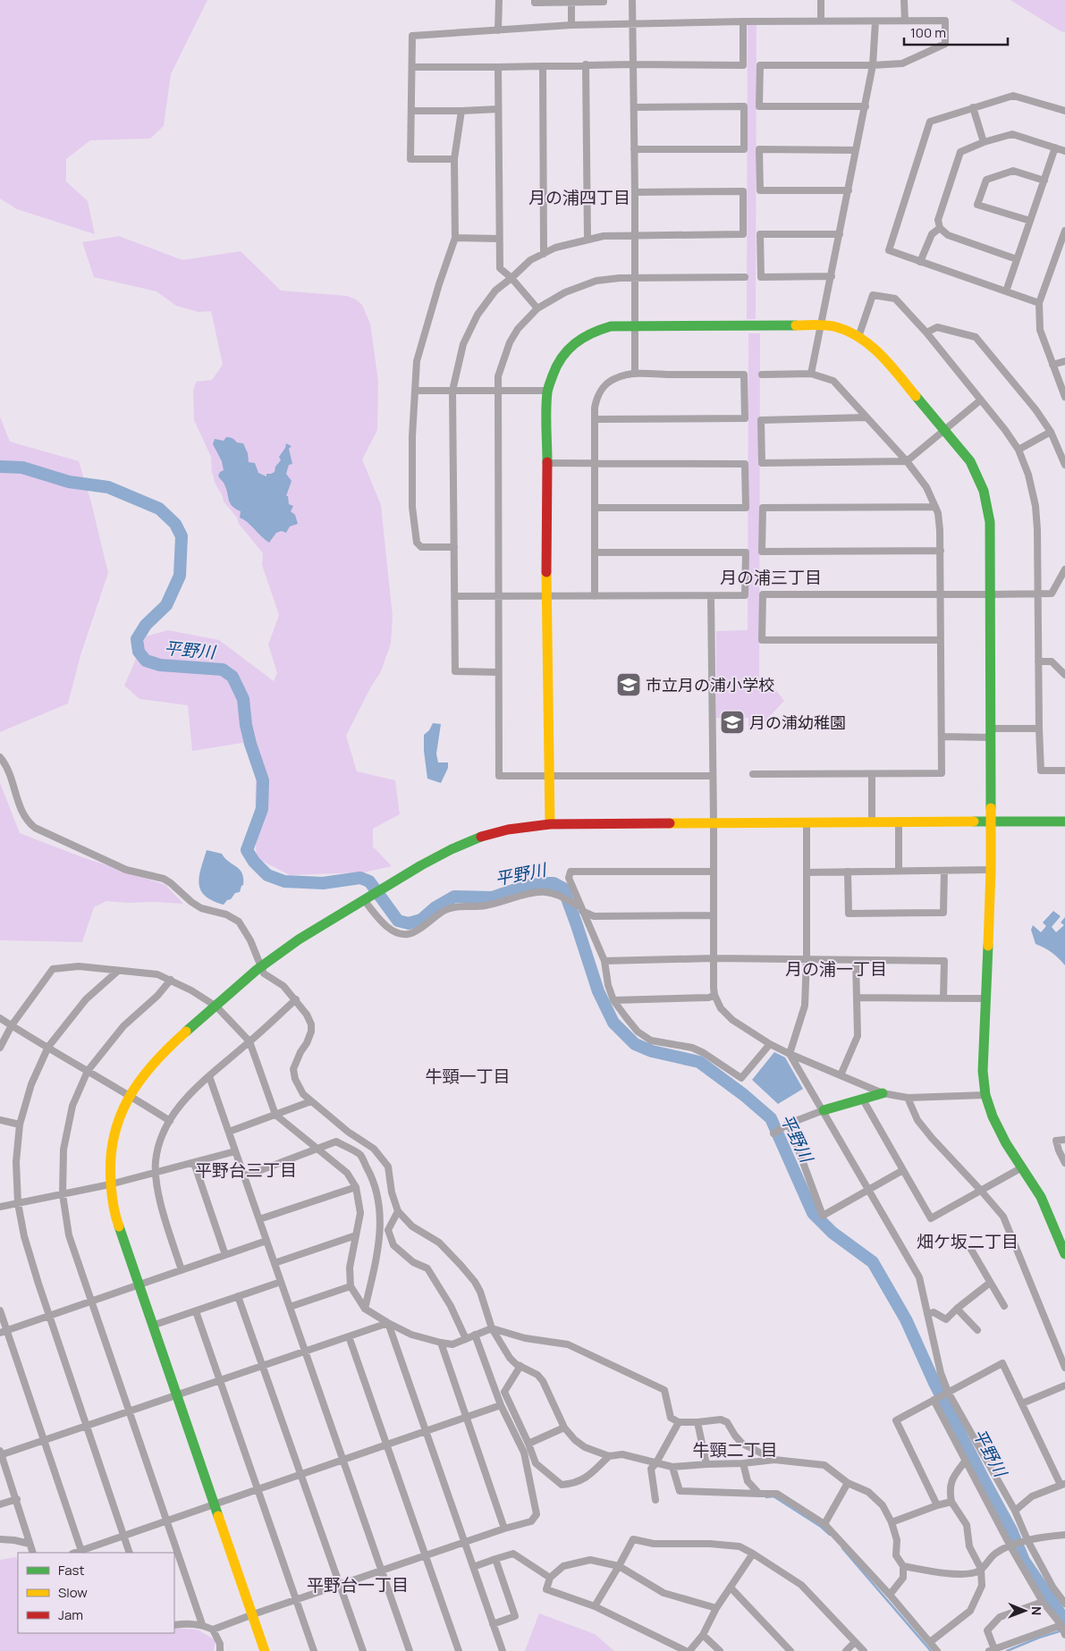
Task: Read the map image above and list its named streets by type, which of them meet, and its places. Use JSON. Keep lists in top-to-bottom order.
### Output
{
  "districts": [
    "月の浦四丁目",
    "月の浦三丁目",
    "月の浦一丁目",
    "牛頸一丁目",
    "平野台三丁目",
    "畑ケ坂二丁目",
    "牛頸二丁目",
    "平野台一丁目"
  ],
  "water": ["平野川"],
  "places": {
    "school or university": ["市立月の浦小学校", "月の浦幼稚園"]
  },
  "legend": ["Fast", "Slow", "Jam"],
  "scale_bar": "100 m",
  "north": "right"
}
